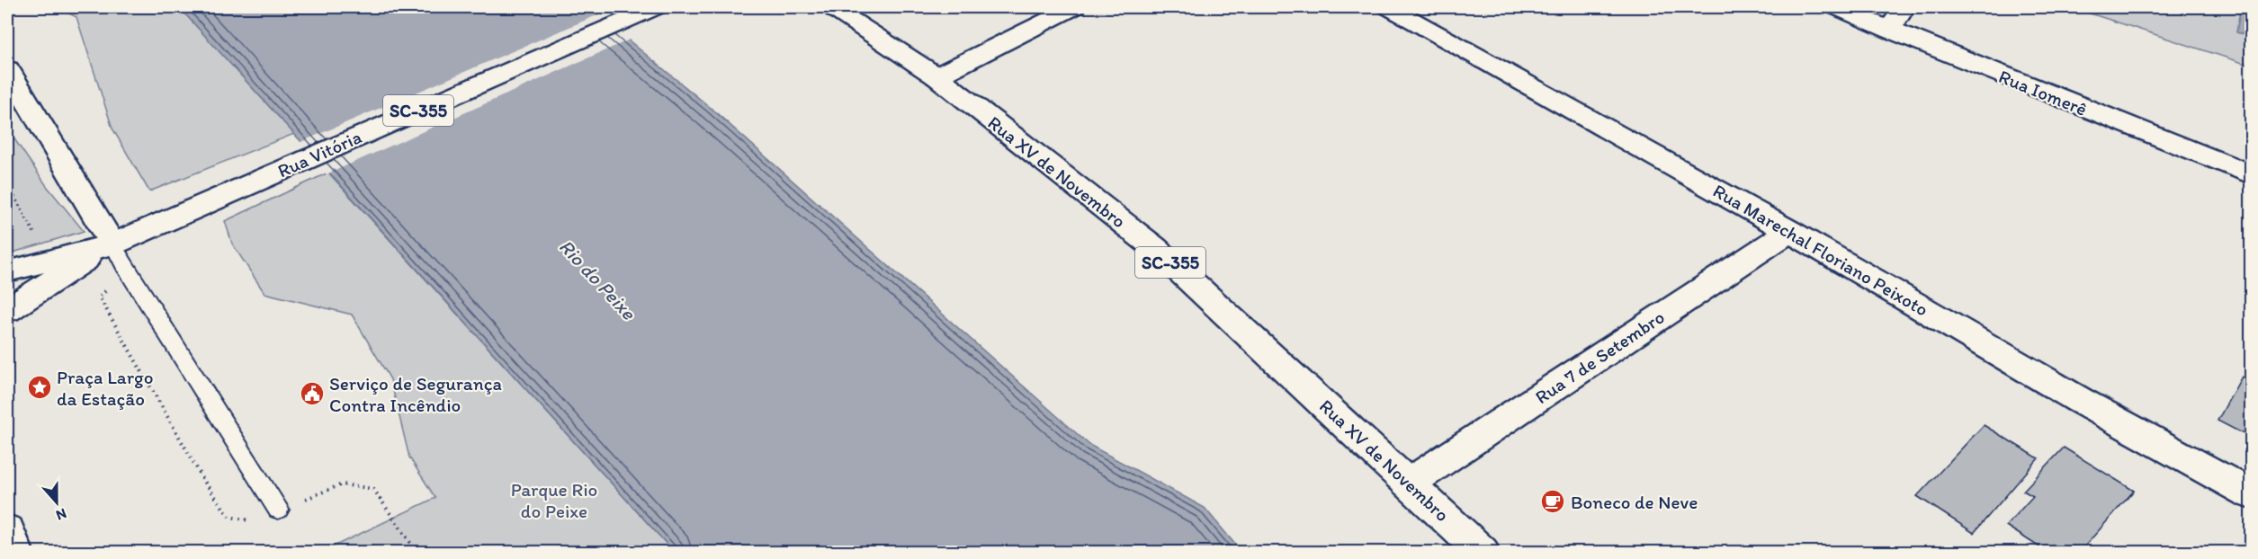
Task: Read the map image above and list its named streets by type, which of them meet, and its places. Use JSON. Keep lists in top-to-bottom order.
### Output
{
  "streets": {
    "main road": [
      "Rua Iomerê",
      "SC-355",
      "Rua Vitória",
      "Rua XV de Novembro",
      "Rua Marechal Floriano Peixoto",
      "Rua 7 de Setembro"
    ]
  },
  "crossings": [
    ["Rua XV de Novembro", "Rua 7 de Setembro"],
    ["Rua Marechal Floriano Peixoto", "Rua 7 de Setembro"]
  ],
  "water": ["Rio do Peixe"],
  "parks": ["Parque Rio do Peixe"],
  "places": {
    "place": ["Praça Largo da Estação"],
    "public building": ["Serviço de Segurança Contra Incêndio"],
    "cafe": ["Boneco de Neve"]
  },
  "north": "bottom"
}
